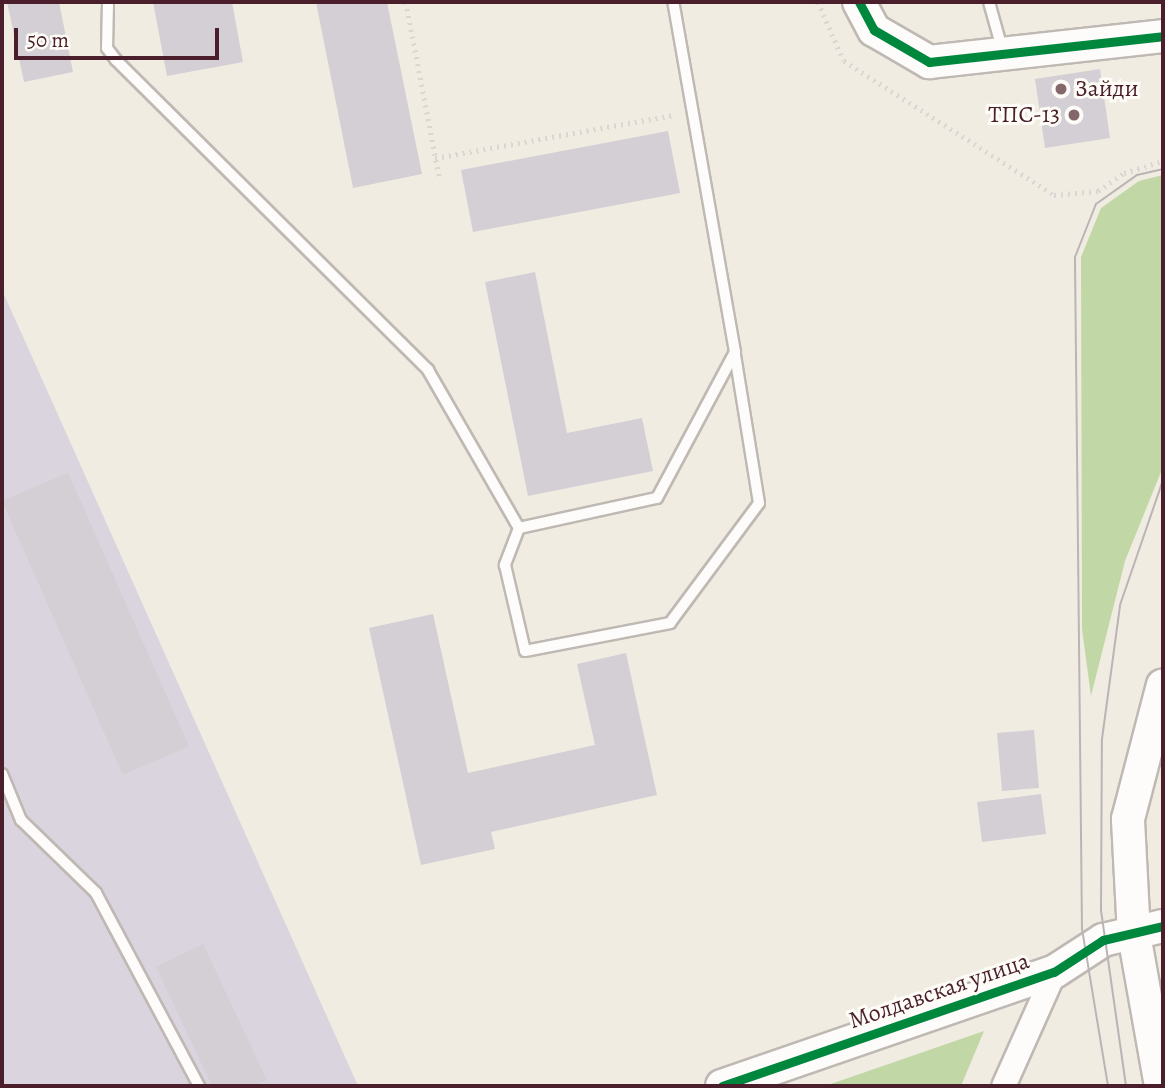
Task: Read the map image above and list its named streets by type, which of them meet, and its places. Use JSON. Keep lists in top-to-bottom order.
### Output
{
  "streets": {
    "street": ["Молдавская улица"]
  },
  "places": ["Зайди", "ТПС-13"],
  "scale_bar": "50 m"
}
